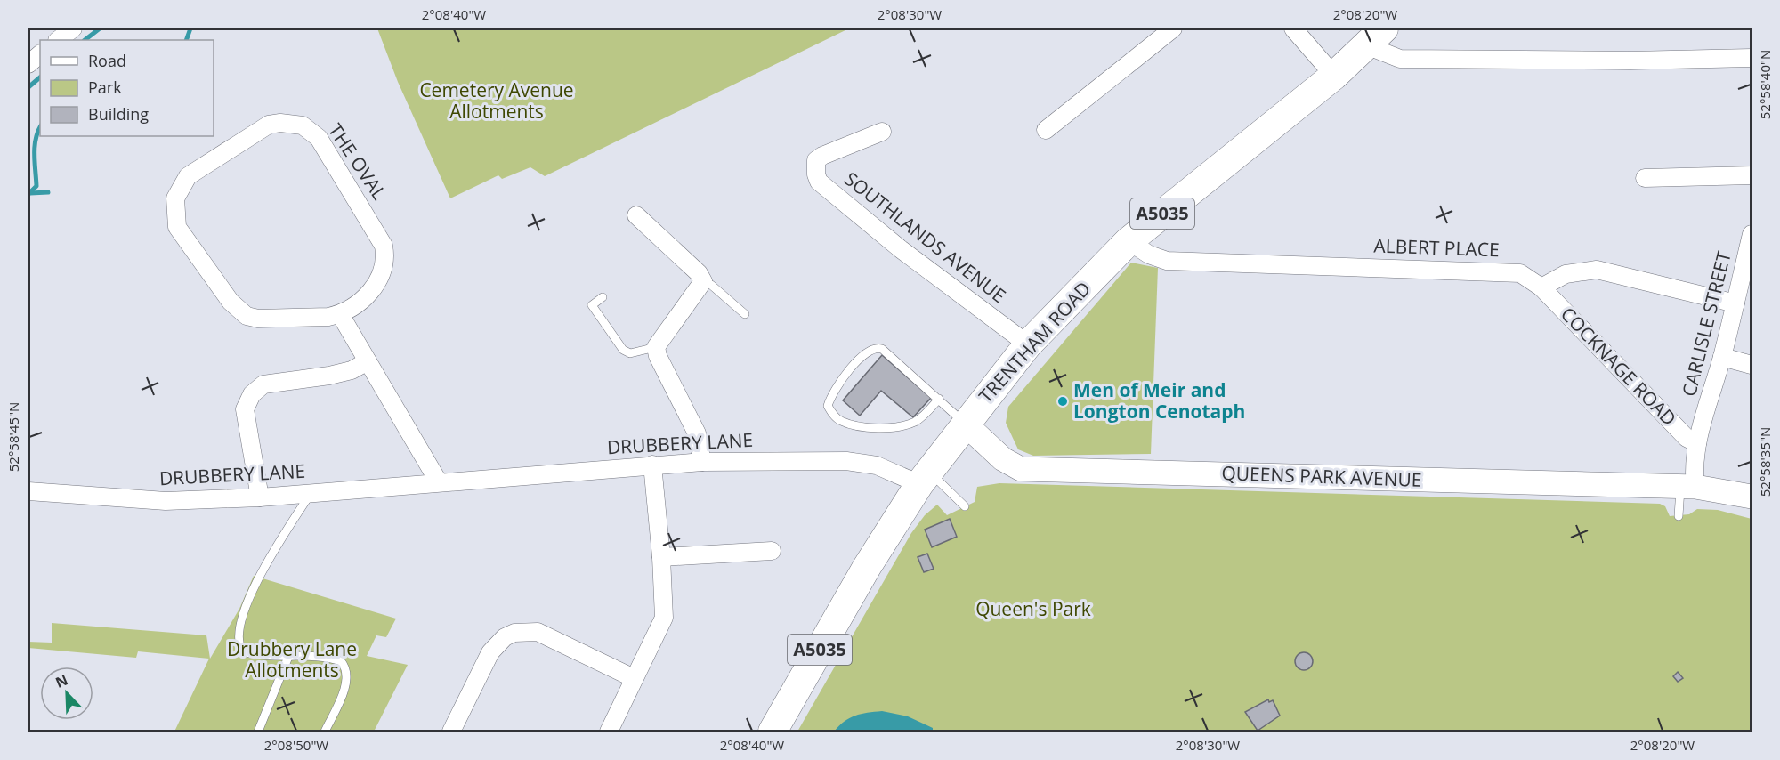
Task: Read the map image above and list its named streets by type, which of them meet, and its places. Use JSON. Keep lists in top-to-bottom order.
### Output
{
  "streets": {
    "main road": ["A5035", "TRENTHAM ROAD"],
    "street": [
      "THE OVAL",
      "SOUTHLANDS AVENUE",
      "ALBERT PLACE",
      "CARLISLE STREET",
      "COCKNAGE ROAD",
      "DRUBBERY LANE",
      "QUEENS PARK AVENUE"
    ]
  },
  "crossings": [
    ["SOUTHLANDS AVENUE", "TRENTHAM ROAD"],
    ["ALBERT PLACE", "TRENTHAM ROAD"],
    ["ALBERT PLACE", "COCKNAGE ROAD"],
    ["CARLISLE STREET", "COCKNAGE ROAD"],
    ["CARLISLE STREET", "QUEENS PARK AVENUE"],
    ["TRENTHAM ROAD", "DRUBBERY LANE"],
    ["TRENTHAM ROAD", "QUEENS PARK AVENUE"]
  ],
  "parks": ["Cemetery Avenue Allotments", "Queen's Park", "Drubbery Lane Allotments"],
  "places": ["Men of Meir and Longton Cenotaph"],
  "legend": ["Road", "Park", "Building"],
  "north": "top left",
  "coordinates": [
    "2°08'40\"W",
    "2°08'30\"W",
    "2°08'20\"W",
    "52°58'40\"N",
    "52°58'45\"N",
    "52°58'35\"N",
    "2°08'50\"W"
  ]
}
